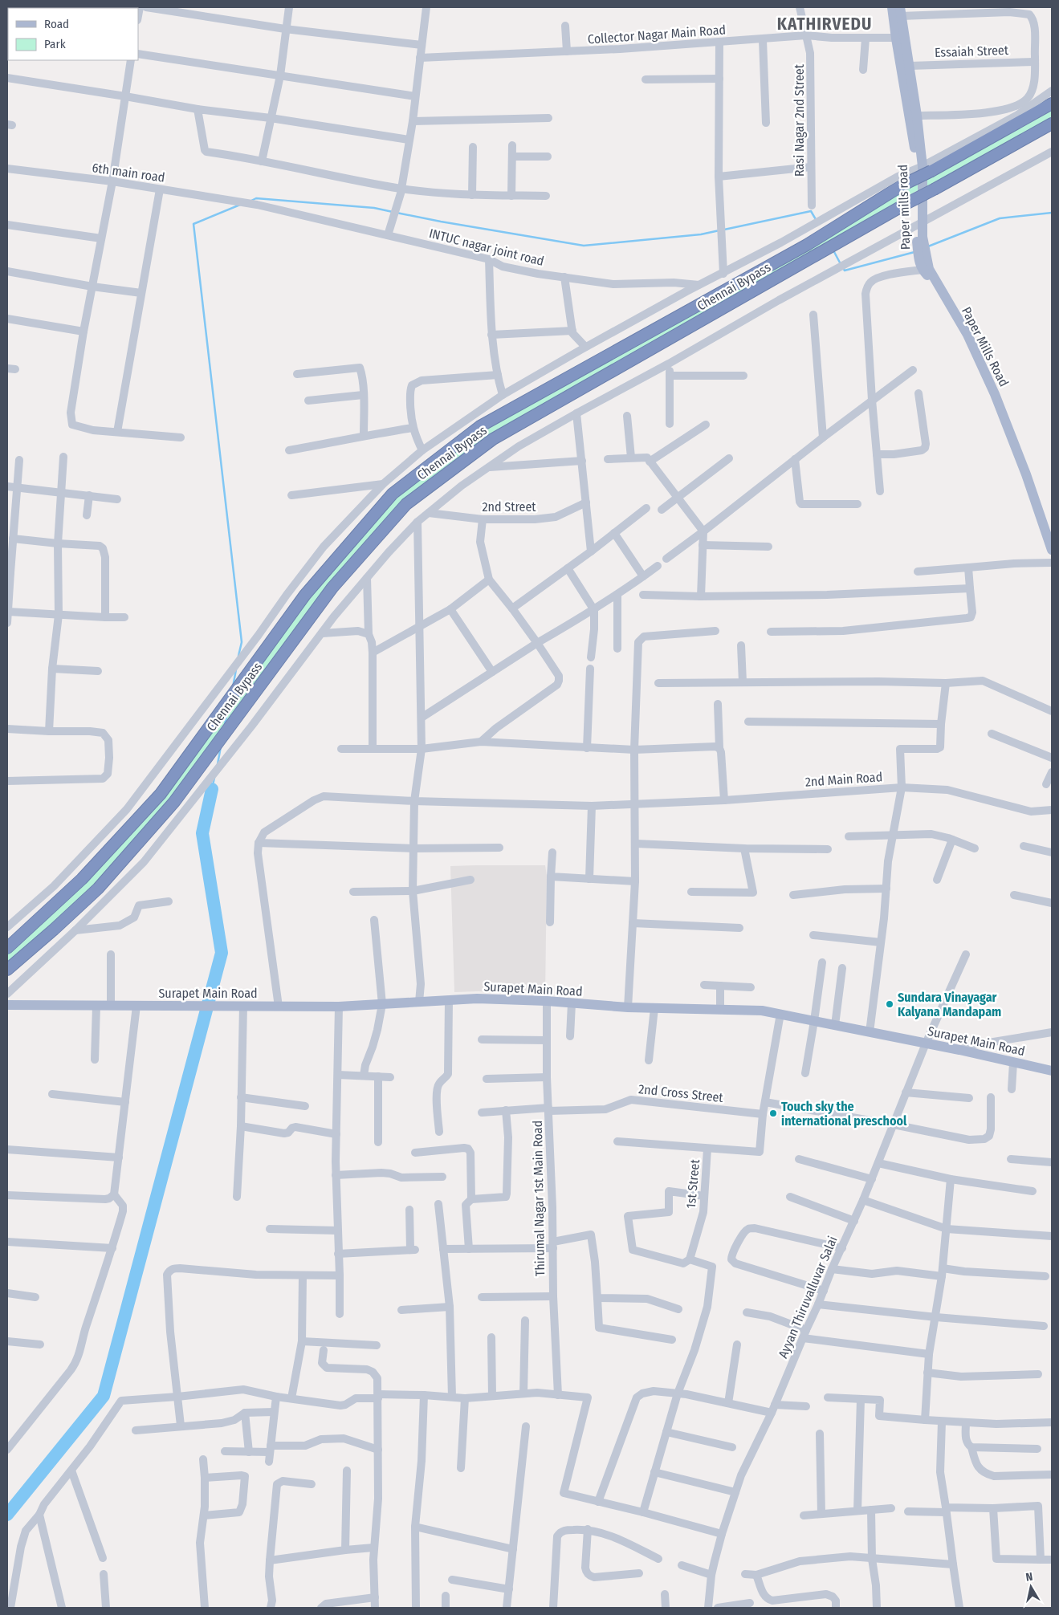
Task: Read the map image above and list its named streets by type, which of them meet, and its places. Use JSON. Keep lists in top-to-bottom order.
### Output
{
  "streets": {
    "highway": ["Chennai Bypass"],
    "main road": ["Paper Mills Road", "Surapet Main Road"],
    "street": [
      "Collector Nagar Main Road",
      "Essaiah Street",
      "Rasi Nagar 2nd Street",
      "6th main road",
      "INTUC nagar joint road",
      "2nd Street",
      "2nd Main Road",
      "2nd Cross Street",
      "1st Street",
      "Thirumal Nagar 1st Main Road",
      "Ayyan Thiruvalluvar Salai"
    ]
  },
  "crossings": [
    ["Collector Nagar Main Road", "Rasi Nagar 2nd Street"],
    ["6th main road", "INTUC nagar joint road"],
    ["Chennai Bypass", "Paper Mills Road"],
    ["Surapet Main Road", "1st Street"],
    ["Surapet Main Road", "Thirumal Nagar 1st Main Road"],
    ["Surapet Main Road", "Ayyan Thiruvalluvar Salai"],
    ["2nd Cross Street", "1st Street"],
    ["2nd Cross Street", "Thirumal Nagar 1st Main Road"]
  ],
  "districts": ["KATHIRVEDU"],
  "places": ["Sundara Vinayagar Kalyana Mandapam", "Touch sky the international preschool"],
  "legend": ["Road", "Park"],
  "north": "top"
}
